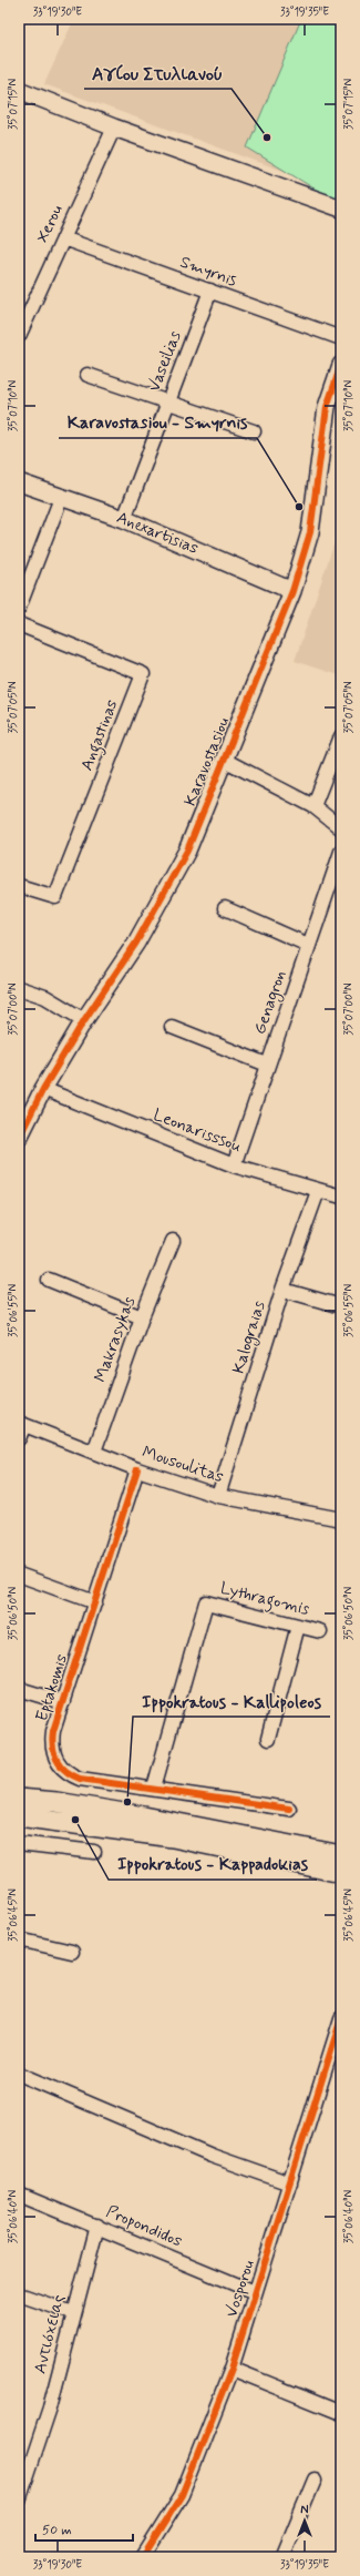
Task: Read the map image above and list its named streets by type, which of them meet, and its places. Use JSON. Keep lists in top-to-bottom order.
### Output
{
  "streets": {
    "street": [
      "Xerou",
      "Smyrnis",
      "Vaseilias",
      "Anexartisias",
      "Angastinas",
      "Karavostasiou",
      "Genagron",
      "Leonarisssou",
      "Kalograias",
      "Makrasykas",
      "Mousoulitas",
      "Lythragomis",
      "Eptakomis",
      "Propondidos",
      "Vosporou",
      "Αντιόχειας"
    ]
  },
  "crossings": [
    ["Xerou", "Smyrnis"],
    ["Smyrnis", "Vaseilias"],
    ["Vaseilias", "Anexartisias"],
    ["Anexartisias", "Karavostasiou"],
    ["Karavostasiou", "Leonarisssou"],
    ["Genagron", "Leonarisssou"],
    ["Leonarisssou", "Kalograias"],
    ["Kalograias", "Mousoulitas"],
    ["Makrasykas", "Mousoulitas"],
    ["Mousoulitas", "Eptakomis"],
    ["Lythragomis", "Eptakomis"],
    ["Propondidos", "Vosporou"],
    ["Propondidos", "Αντιόχειας"]
  ],
  "places": [
    "Αγίου Στυλιανού",
    "Karavostasiou - Smyrnis",
    "Ippokratous - Kallipoleos",
    "Ippokratous - Kappadokias"
  ],
  "scale_bar": "50 m",
  "north": "top",
  "coordinates": [
    "33°19'30\"E",
    "33°19'35\"E",
    "35°07'15\"N",
    "35°07'10\"N",
    "35°07'05\"N",
    "35°07'00\"N",
    "35°06'55\"N",
    "35°06'50\"N",
    "35°06'45\"N",
    "35°06'40\"N"
  ]
}
